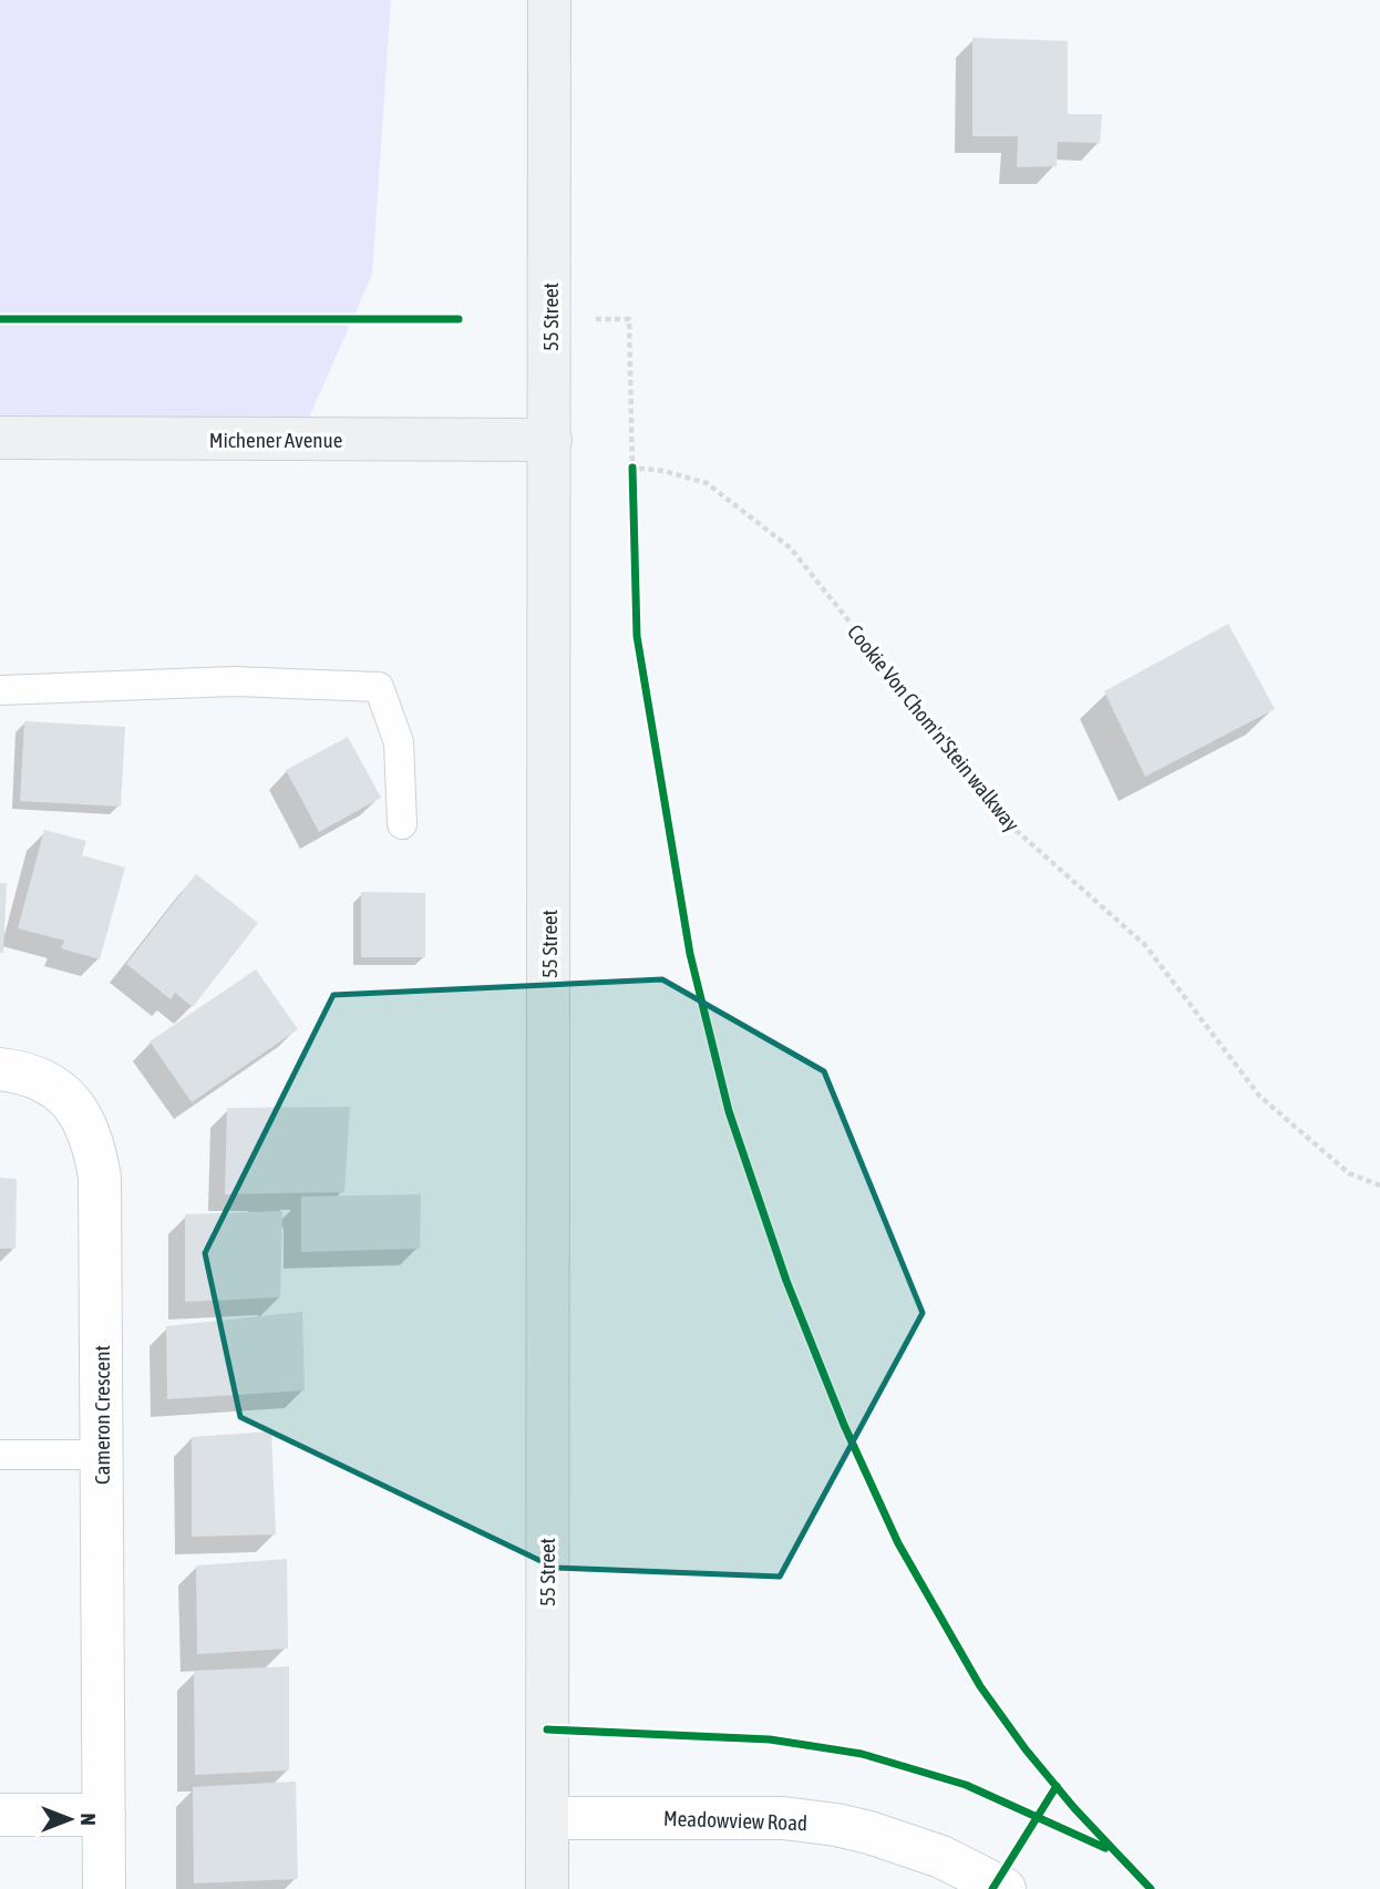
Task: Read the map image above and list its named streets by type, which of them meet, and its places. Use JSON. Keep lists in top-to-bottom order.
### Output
{
  "streets": {
    "street": [
      "55 Street",
      "Michener Avenue",
      "Cameron Crescent",
      "Meadowview Road"
    ],
    "path": ["Cookie Von Chom'n'Stein walkway"]
  },
  "crossings": [
    ["55 Street", "Michener Avenue"],
    ["55 Street", "Meadowview Road"]
  ],
  "north": "right"
}
